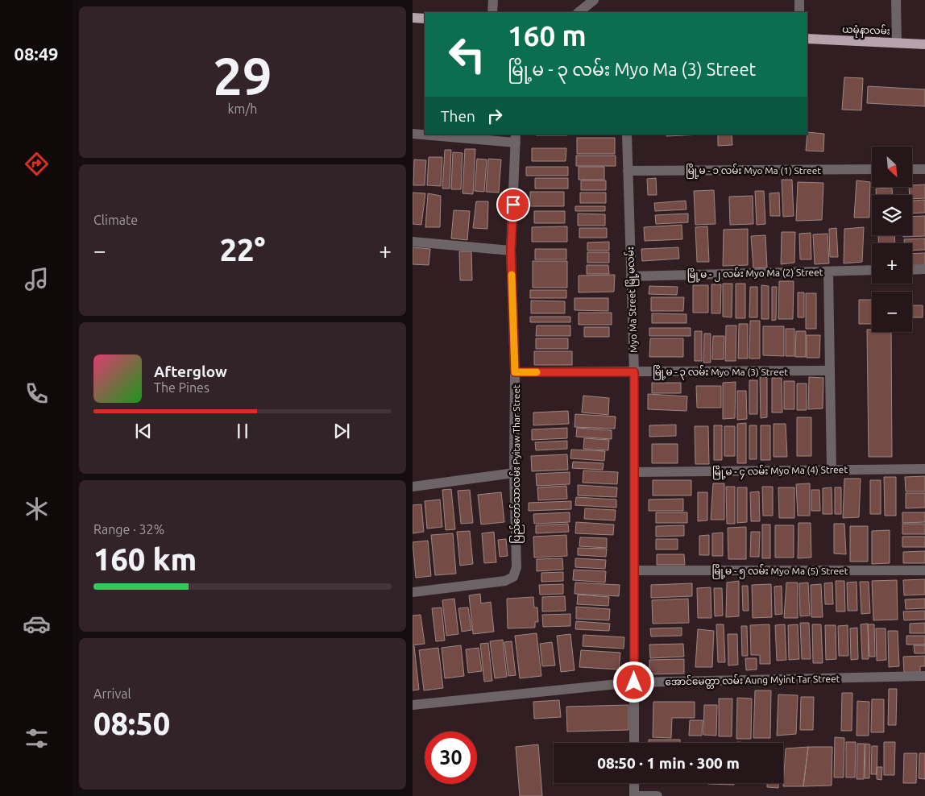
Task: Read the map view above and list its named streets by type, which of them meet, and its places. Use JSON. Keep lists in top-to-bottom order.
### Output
{
  "streets": {
    "main road": ["ယမုံနာလမ်း"],
    "street": [
      "မြို့မ - ၁ လမ်း Myo Ma (1) Street",
      "မြို့မ - ၂ လမ်း Myo Ma (2) Street",
      "Myo Ma Street မြို့မလမ်း",
      "မြို့မ - ၃ လမ်း Myo Ma (3) Street",
      "ပြည်တော်သာလမ်း Pyitaw Thar Street",
      "မြို့မ - ၄ လမ်း Myo Ma (4) Street",
      "မြို့မ - ၅ လမ်း Myo Ma (5) Street",
      "အောင်မေတ္တာ လမ်း Aung Myint Tar Street"
    ]
  },
  "crossings": [
    ["မြို့မ - ၁ လမ်း Myo Ma (1) Street", "Myo Ma Street မြို့မလမ်း"],
    ["မြို့မ - ၂ လမ်း Myo Ma (2) Street", "Myo Ma Street မြို့မလမ်း"],
    ["Myo Ma Street မြို့မလမ်း", "မြို့မ - ၃ လမ်း Myo Ma (3) Street"],
    ["Myo Ma Street မြို့မလမ်း", "မြို့မ - ၄ လမ်း Myo Ma (4) Street"],
    ["Myo Ma Street မြို့မလမ်း", "မြို့မ - ၅ လမ်း Myo Ma (5) Street"],
    ["Myo Ma Street မြို့မလမ်း", "အောင်မေတ္တာ လမ်း Aung Myint Tar Street"],
    ["မြို့မ - ၃ လမ်း Myo Ma (3) Street", "ပြည်တော်သာလမ်း Pyitaw Thar Street"]
  ],
  "north": "bottom right",
  "page": {
    "tabs": "08:49",
    "tile": [
      ["29", "km/h"],
      "Climate",
      ["Range · 32%", "160 km"],
      ["Arrival", "08:50"]
    ],
    "turn": ["160 m", "မြို့မ - ၃ လမ်း Myo Ma (3) Street"],
    "then": "Then",
    "map_buttons": ["+", "−"],
    "heat": ["−", "22°", "+"],
    "song": ["Afterglow", "The Pines"],
    "limit": "30",
    "trip": "08:50 · 1 min · 300 m"
  }
}
